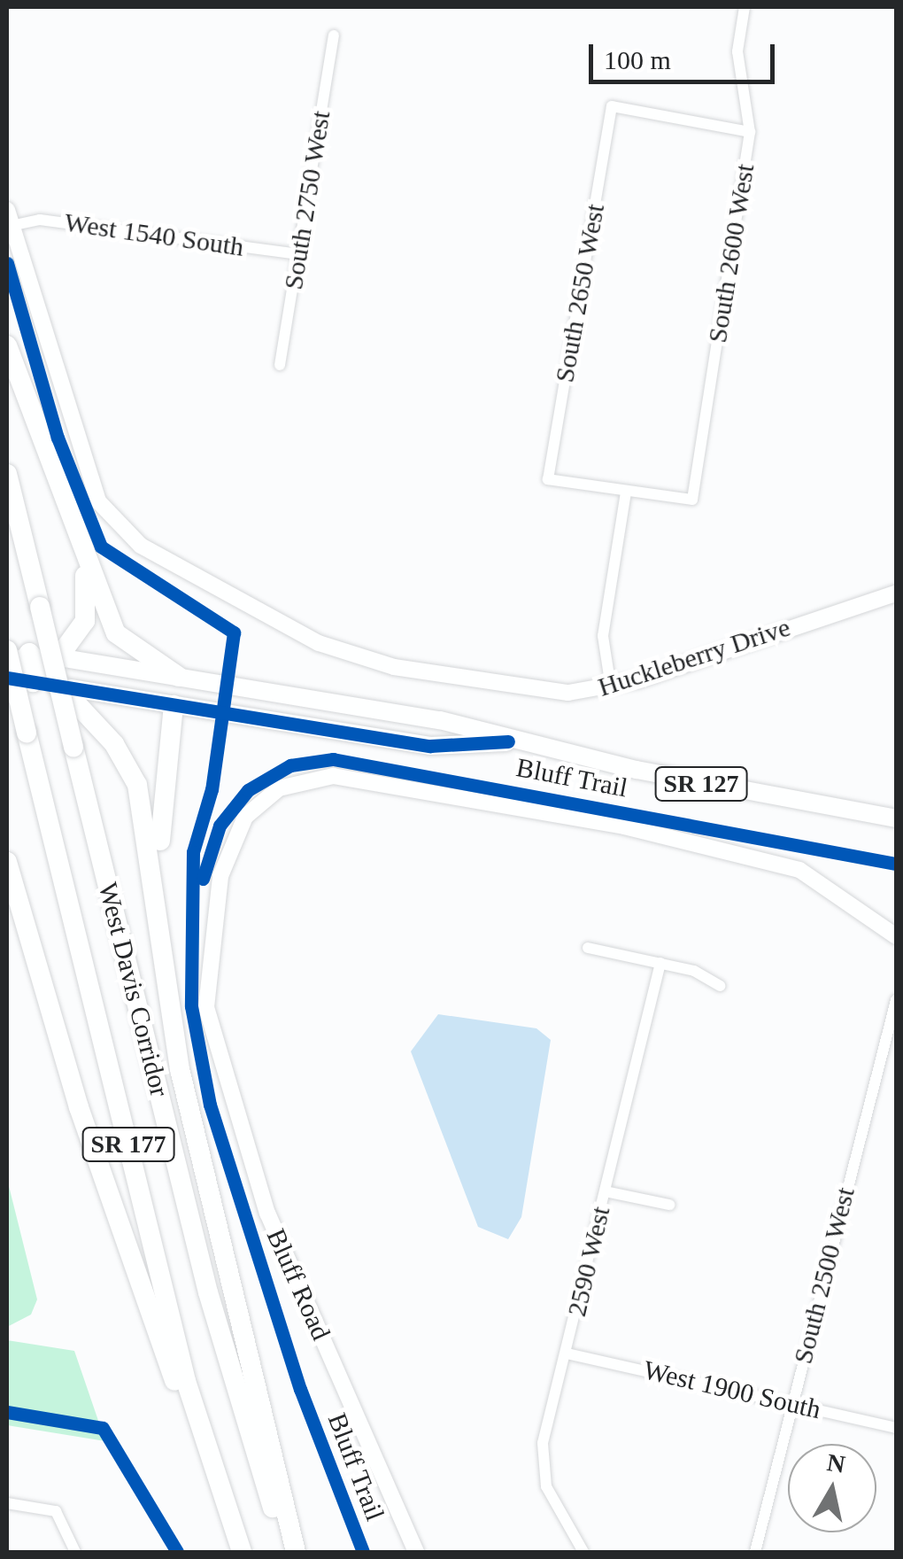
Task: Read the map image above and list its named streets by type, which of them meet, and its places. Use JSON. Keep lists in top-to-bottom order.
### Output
{
  "streets": {
    "highway": ["West Davis Corridor", "SR 177"],
    "main road": ["SR 127"],
    "street": [
      "South 2750 West",
      "West 1540 South",
      "South 2600 West",
      "South 2650 West",
      "Huckleberry Drive",
      "2590 West",
      "South 2500 West",
      "Bluff Road",
      "West 1900 South"
    ],
    "cycle path": ["Bluff Trail"]
  },
  "crossings": [
    ["South 2750 West", "West 1540 South"],
    ["West 1540 South", "Huckleberry Drive"],
    ["South 2600 West", "South 2650 West"],
    ["SR 127", "West Davis Corridor"],
    ["2590 West", "West 1900 South"],
    ["South 2500 West", "West 1900 South"]
  ],
  "scale_bar": "100 m",
  "north": "top"
}
